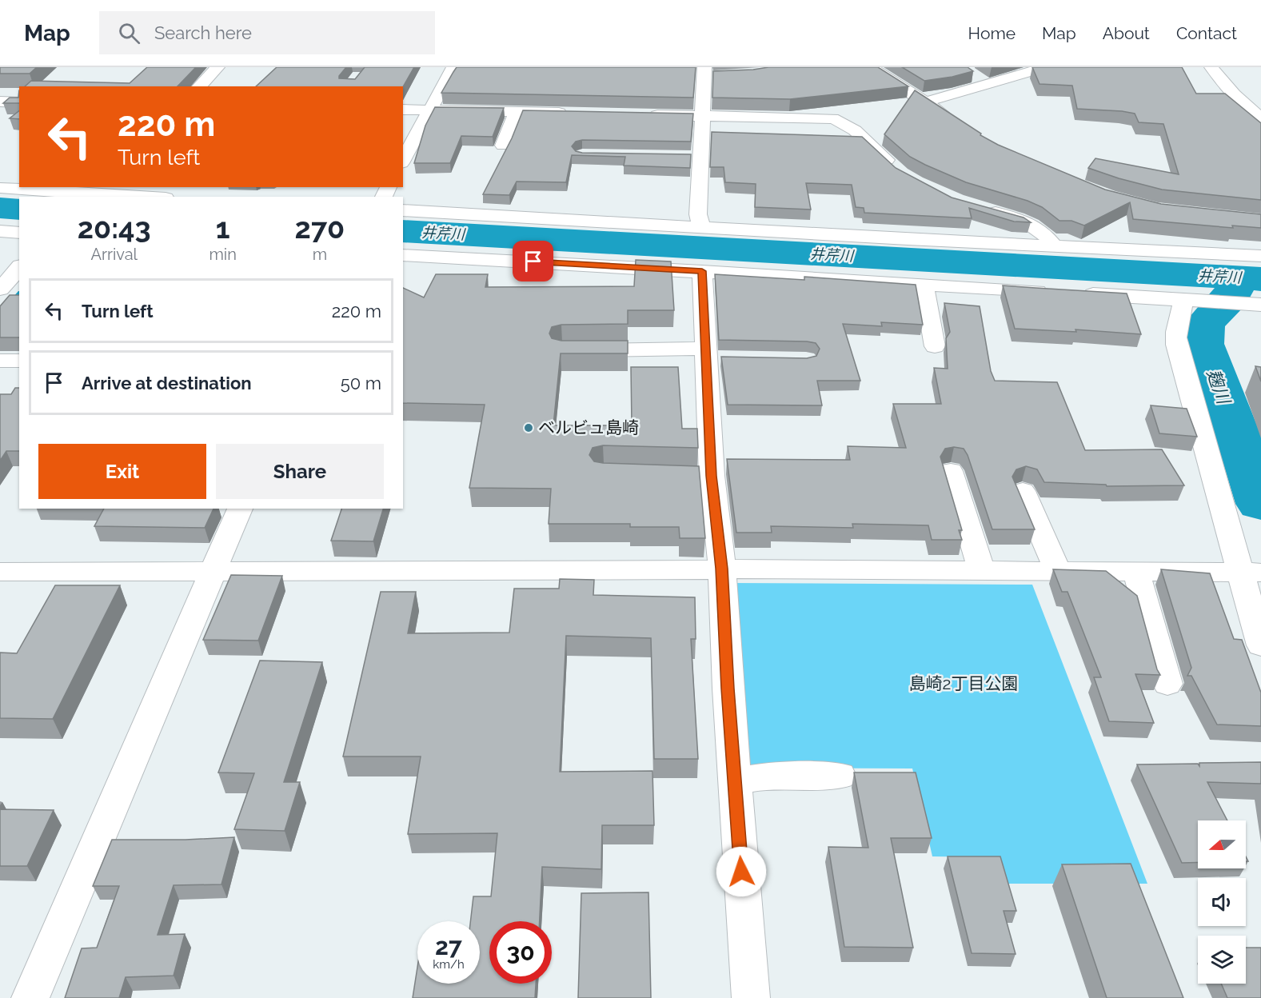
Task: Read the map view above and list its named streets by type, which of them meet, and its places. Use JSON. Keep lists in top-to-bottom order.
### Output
{
  "water": ["井芹川", "麹川"],
  "parks": ["島崎2丁目公園"],
  "places": ["ベルビュ島崎"],
  "north": "left",
  "page": {
    "header": "Map",
    "search": "Search here",
    "nav": [
      "Home",
      "Map",
      "About",
      "Contact"
    ],
    "turn": ["220 m", "Turn left"],
    "eta": [
      "20:43",
      "Arrival",
      "1",
      "min",
      "270",
      "m"
    ],
    "list": [
      {
        "name": "Turn left",
        "value": "220 m"
      },
      {
        "name": "Arrive at destination",
        "value": "50 m"
      }
    ],
    "buttons": ["Exit", "Share"],
    "speed": "27 km/h",
    "limit": "30"
  }
}
